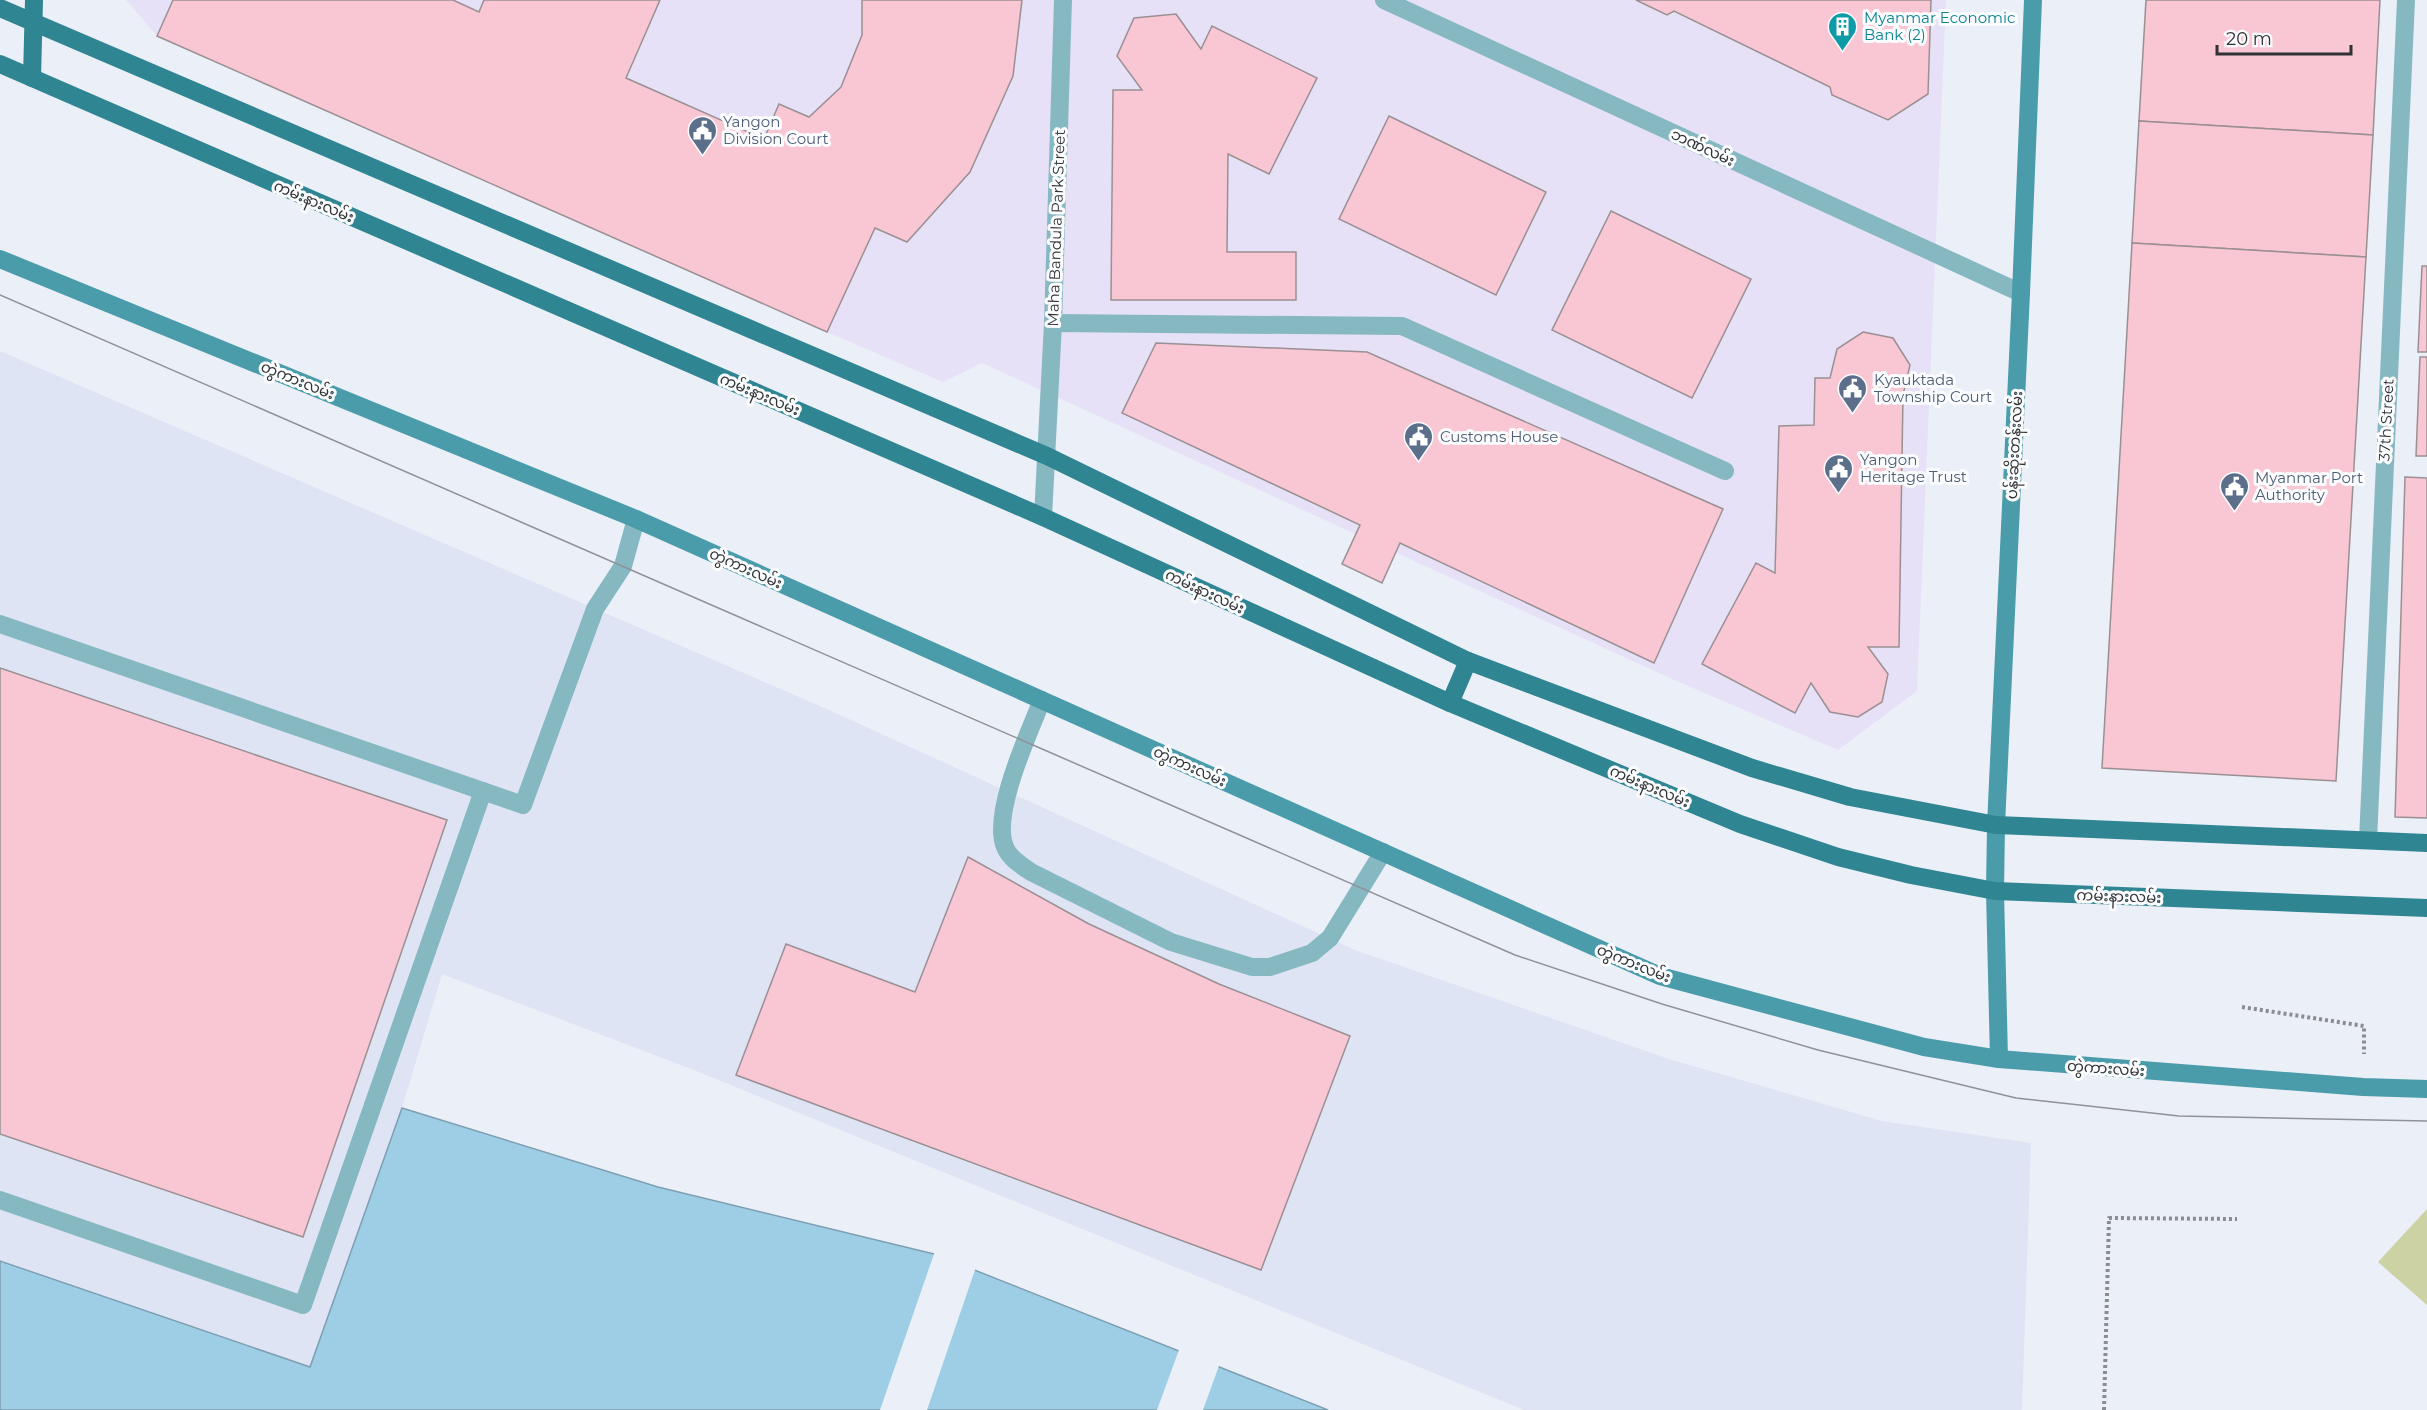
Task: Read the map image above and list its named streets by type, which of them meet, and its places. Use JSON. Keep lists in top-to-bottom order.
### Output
{
  "streets": {
    "main road": ["ကမ်းနားလမ်း", "တွဲကားလမ်း", "ပန်းဆိုးတန်းလမ်း"],
    "street": ["ဘဏ်လမ်း", "Maha Bandula Park Street", "37th Street"]
  },
  "crossings": [
    ["ဘဏ်လမ်း", "ပန်းဆိုးတန်းလမ်း"],
    ["ကမ်းနားလမ်း", "Maha Bandula Park Street"],
    ["ကမ်းနားလမ်း", "ပန်းဆိုးတန်းလမ်း"],
    ["တွဲကားလမ်း", "ပန်းဆိုးတန်းလမ်း"]
  ],
  "places": {
    "building": ["Myanmar Economic Bank (2)"],
    "public building": [
      "Yangon Division Court",
      "Kyauktada Township Court",
      "Customs House",
      "Yangon Heritage Trust",
      "Myanmar Port Authority"
    ]
  },
  "scale_bar": "20 m"
}
